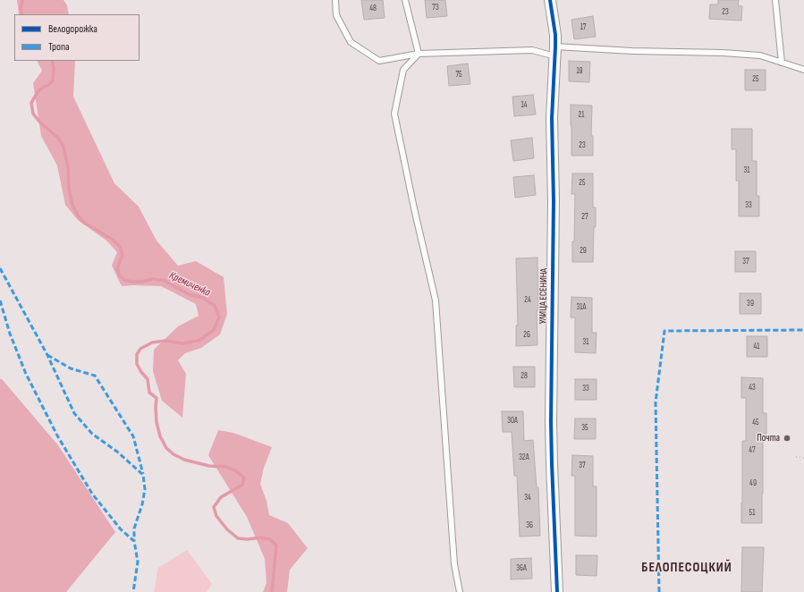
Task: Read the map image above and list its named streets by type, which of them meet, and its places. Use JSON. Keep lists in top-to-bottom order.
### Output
{
  "streets": {
    "street": ["УЛИЦА ЕСЕНИНА"]
  },
  "districts": ["БЕЛОПЕСОЦКИЙ"],
  "water": ["Кремиченка"],
  "places": ["Почта"],
  "house_numbers": [
    "73",
    "48",
    "23",
    "17",
    "19",
    "75",
    "25",
    "14",
    "21",
    "23",
    "31",
    "25",
    "33",
    "27",
    "29",
    "37",
    "24",
    "39",
    "31А",
    "26",
    "31",
    "41",
    "28",
    "43",
    "33",
    "30А",
    "45",
    "35",
    "47",
    "32А",
    "37",
    "49",
    "34",
    "51",
    "36",
    "36А"
  ],
  "legend": ["Велодорожка", "Тропа"]
}
